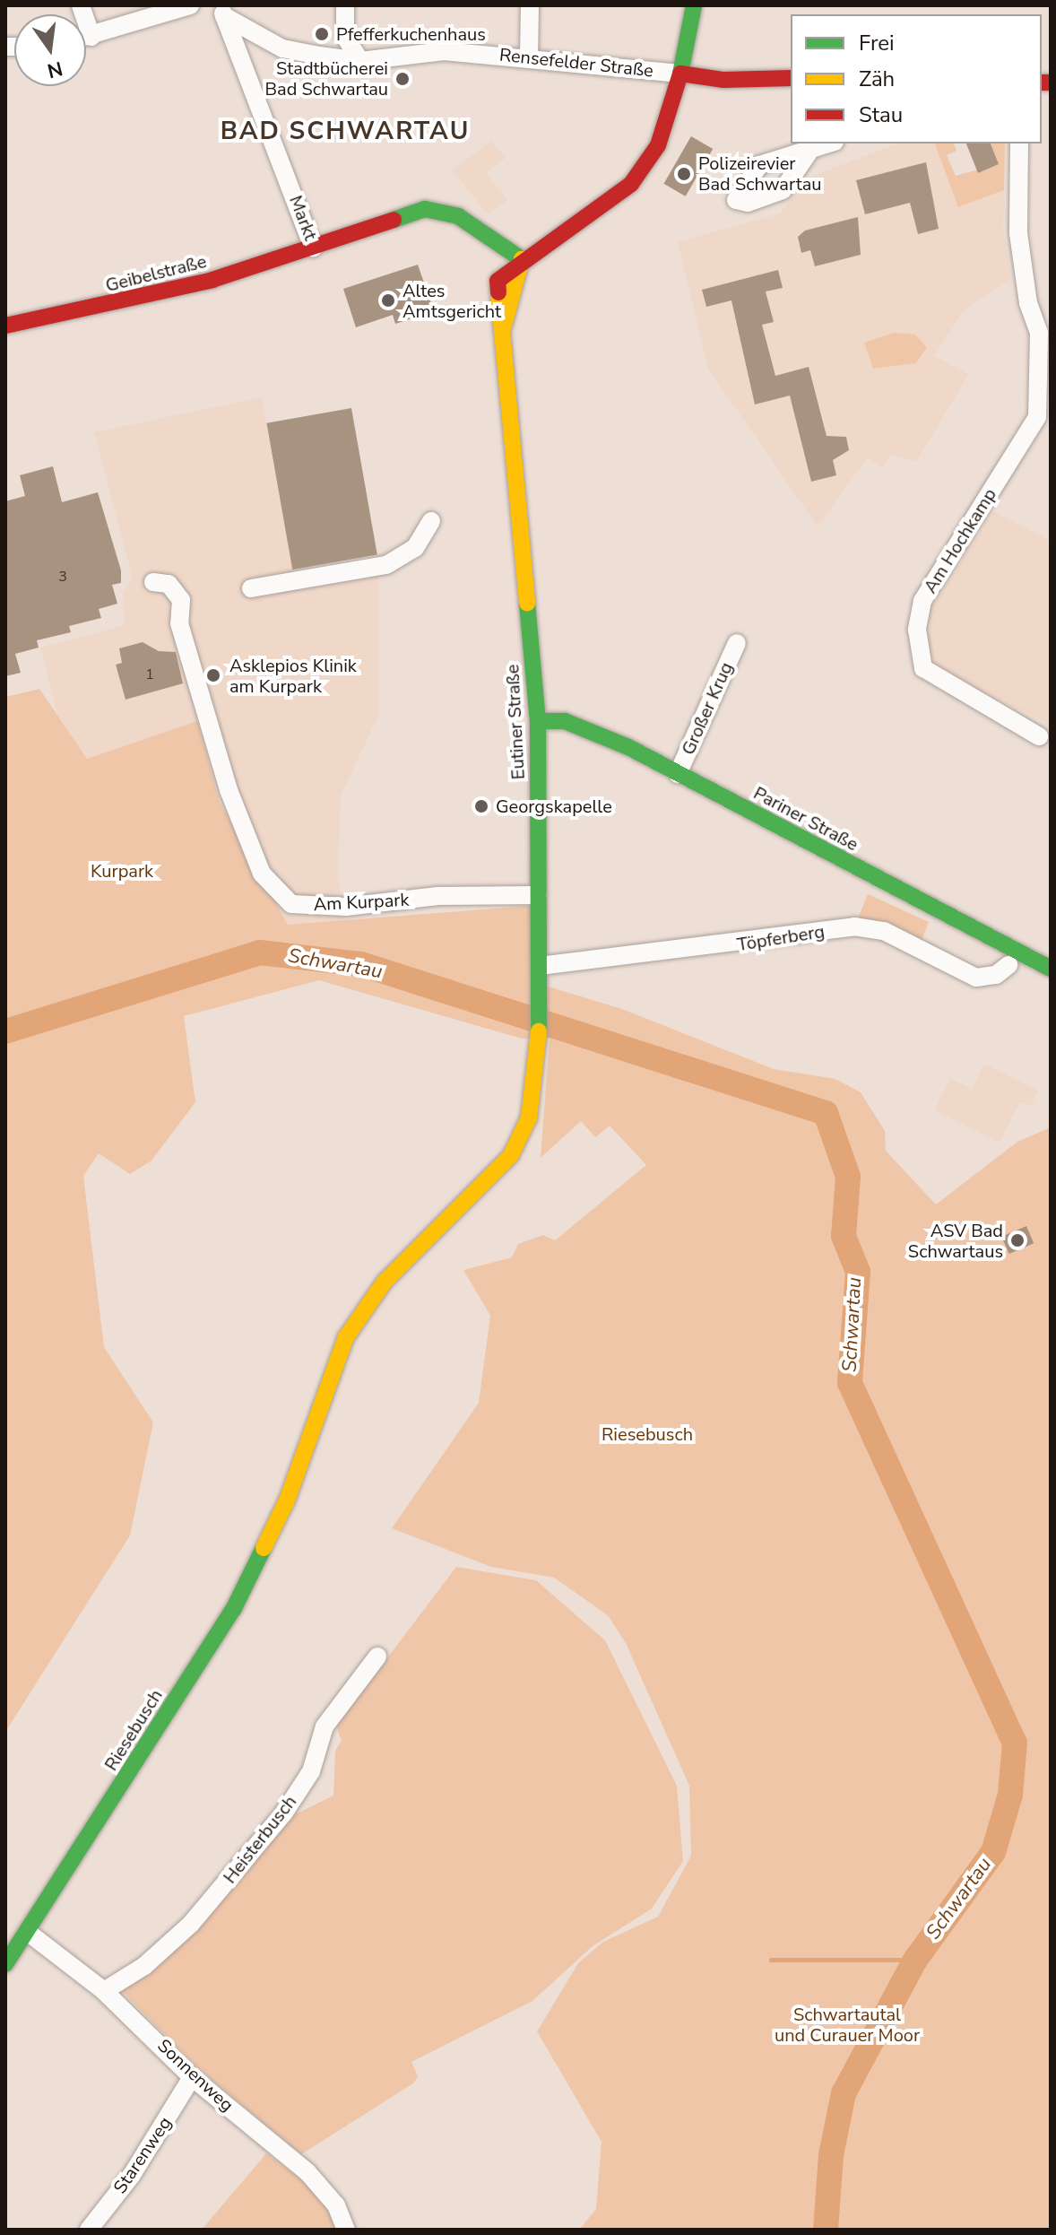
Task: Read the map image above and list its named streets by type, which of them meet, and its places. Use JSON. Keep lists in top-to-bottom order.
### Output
{
  "streets": {
    "main road": [
      "Rensefelder Straße",
      "Markt",
      "Geibelstraße",
      "Eutiner Straße",
      "Pariner Straße",
      "Riesebusch"
    ],
    "street": [
      "Am Hochkamp",
      "Großer Krug",
      "Am Kurpark",
      "Töpferberg",
      "Heisterbusch",
      "Sonnenweg",
      "Starenweg"
    ]
  },
  "crossings": [
    ["Rensefelder Straße", "Markt"],
    ["Markt", "Geibelstraße"],
    ["Markt", "Eutiner Straße"],
    ["Großer Krug", "Pariner Straße"],
    ["Eutiner Straße", "Pariner Straße"],
    ["Eutiner Straße", "Am Kurpark"],
    ["Eutiner Straße", "Töpferberg"],
    ["Eutiner Straße", "Riesebusch"],
    ["Riesebusch", "Sonnenweg"],
    ["Heisterbusch", "Sonnenweg"],
    ["Sonnenweg", "Starenweg"]
  ],
  "districts": ["BAD SCHWARTAU"],
  "water": ["Schwartau"],
  "parks": ["Kurpark", "Riesebusch", "Schwartautal und Curauer Moor"],
  "places": [
    "Pfefferkuchenhaus",
    "Stadtbücherei Bad Schwartau",
    "Polizeirevier Bad Schwartau",
    "Altes Amtsgericht",
    "Asklepios Klinik am Kurpark",
    "Georgskapelle",
    "ASV Bad Schwartaus"
  ],
  "house_numbers": ["3", "1"],
  "legend": ["Frei", "Zäh", "Stau"],
  "north": "bottom"
}
